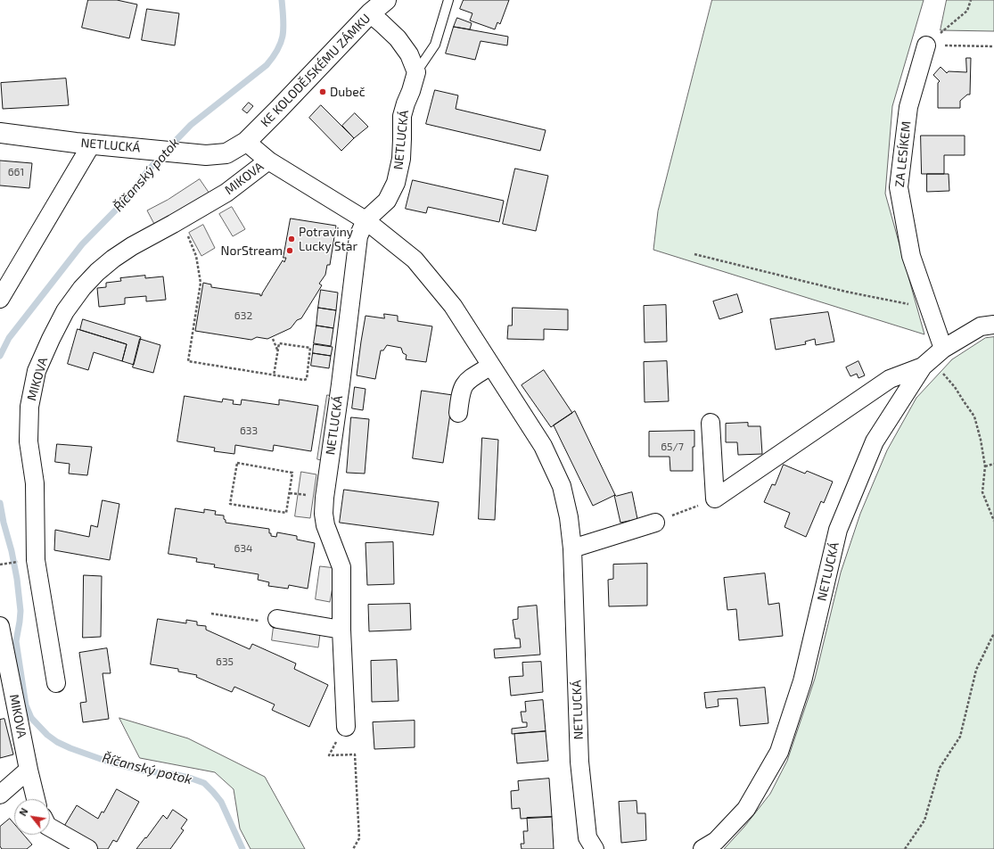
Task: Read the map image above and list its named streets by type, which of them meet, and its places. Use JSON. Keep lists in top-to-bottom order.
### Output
{
  "streets": {
    "street": [
      "KE KOLODĚJSKÉMU ZÁMKU",
      "NETLUCKÁ",
      "ZA LESÍKEM",
      "MIKOVA"
    ]
  },
  "crossings": [
    ["KE KOLODĚJSKÉMU ZÁMKU", "NETLUCKÁ"],
    ["NETLUCKÁ", "ZA LESÍKEM"],
    ["NETLUCKÁ", "MIKOVA"]
  ],
  "water": ["Říčanský potok"],
  "places": ["Dubeč", "Potraviny Lucky Star", "NorStream"],
  "house_numbers": [
    "661",
    "632",
    "633",
    "65/7",
    "634",
    "635"
  ],
  "north": "top left"
}
